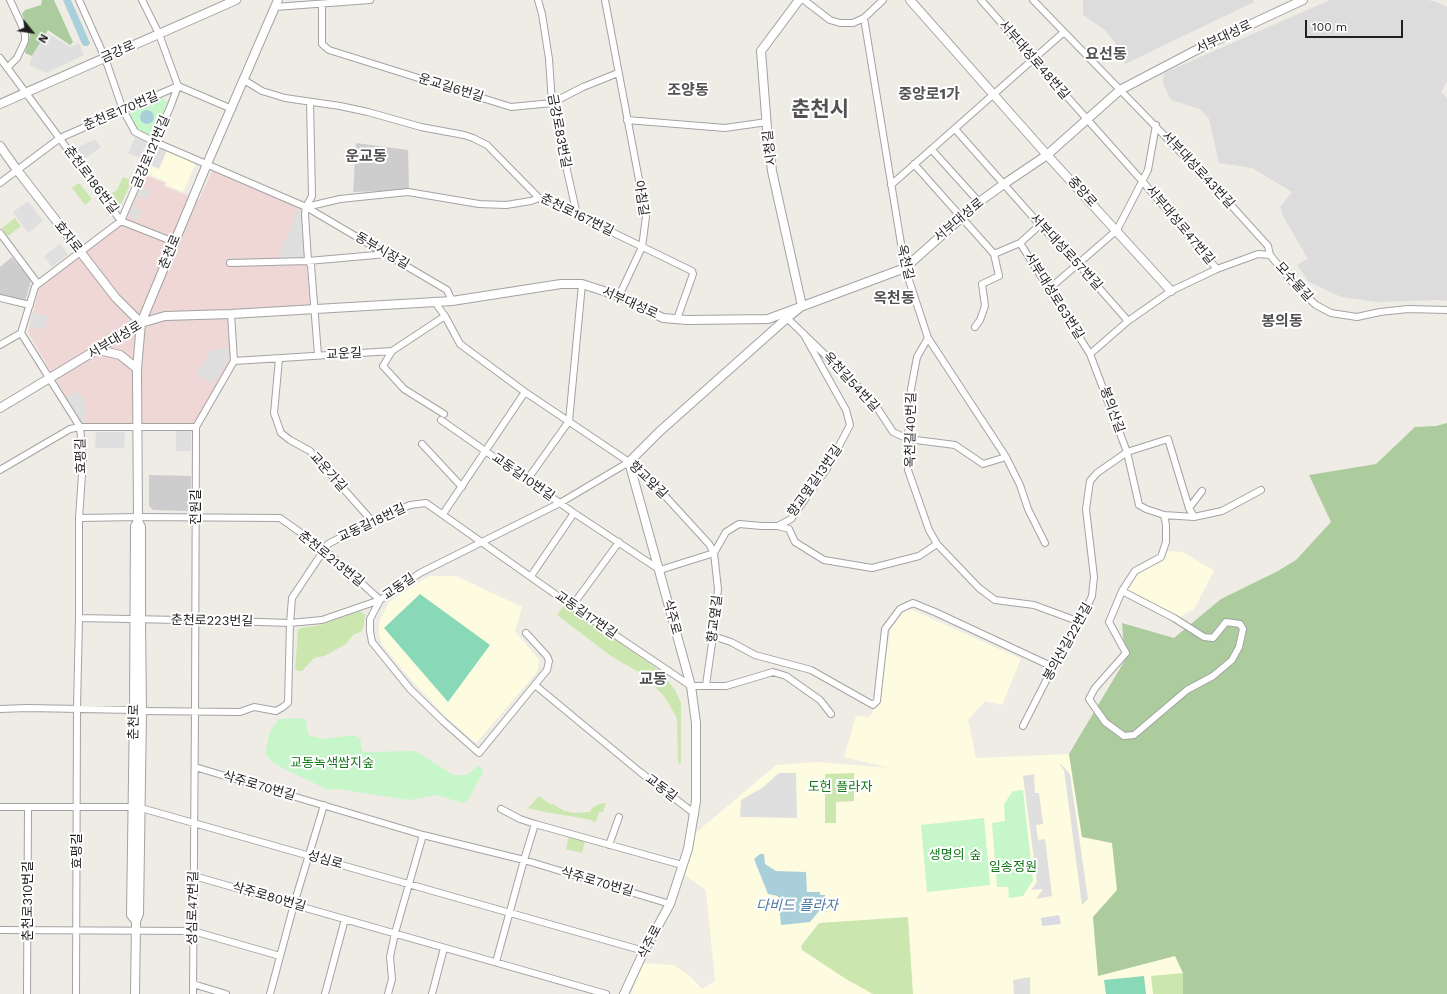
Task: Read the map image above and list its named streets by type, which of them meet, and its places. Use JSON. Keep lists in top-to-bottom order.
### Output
{
  "streets": {
    "street": [
      "서부대성로",
      "금강로",
      "서부대성로48번길",
      "운교길6번길",
      "춘천로170번길",
      "금강로83번길",
      "시청길",
      "금강로121번길",
      "서부대성로43번길",
      "춘천로186번길",
      "중앙로",
      "아침길",
      "춘천로167번길",
      "서부대성로47번길",
      "효자로",
      "동부시장길",
      "춘천로",
      "서부대성로57번길",
      "옥천길",
      "모수물길",
      "서부대성로63번길",
      "교운길",
      "옥천길54번길",
      "봉의산길",
      "옥천길40번길",
      "효평길",
      "교운가길",
      "교동길10번길",
      "향교앞길",
      "향교옆길13번길",
      "전원길",
      "교동길18번길",
      "춘천로213번길",
      "교동길",
      "교동길17번길",
      "삭주로",
      "향교옆길",
      "춘천로223번길",
      "봉의산길22번길",
      "삭주로70번길",
      "성심로",
      "삭주로80번길",
      "춘천로310번길",
      "성심로47번길"
    ]
  },
  "crossings": [
    ["서부대성로", "서부대성로48번길"],
    ["서부대성로", "시청길"],
    ["서부대성로", "서부대성로43번길"],
    ["서부대성로", "중앙로"],
    ["서부대성로", "아침길"],
    ["서부대성로", "춘천로167번길"],
    ["서부대성로", "서부대성로47번길"],
    ["서부대성로", "효자로"],
    ["서부대성로", "동부시장길"],
    ["서부대성로", "춘천로"],
    ["서부대성로", "서부대성로57번길"],
    ["서부대성로", "옥천길"],
    ["서부대성로", "효평길"],
    ["서부대성로", "향교앞길"],
    ["금강로", "춘천로186번길"],
    ["금강로", "동부시장길"],
    ["서부대성로48번길", "서부대성로47번길"],
    ["운교길6번길", "금강로83번길"],
    ["운교길6번길", "아침길"],
    ["춘천로170번길", "금강로121번길"],
    ["춘천로170번길", "춘천로186번길"],
    ["춘천로170번길", "효자로"],
    ["춘천로170번길", "동부시장길"],
    ["금강로83번길", "춘천로167번길"],
    ["금강로121번길", "춘천로186번길"],
    ["금강로121번길", "효자로"],
    ["금강로121번길", "동부시장길"],
    ["서부대성로43번길", "서부대성로47번길"],
    ["서부대성로43번길", "모수물길"],
    ["춘천로186번길", "춘천로"],
    ["중앙로", "서부대성로47번길"],
    ["중앙로", "모수물길"],
    ["아침길", "춘천로167번길"],
    ["춘천로167번길", "춘천로"],
    ["서부대성로47번길", "모수물길"],
    ["효자로", "춘천로"],
    ["동부시장길", "춘천로"],
    ["춘천로", "춘천로213번길"],
    ["춘천로", "춘천로223번길"],
    ["춘천로", "성심로"],
    ["옥천길", "옥천길54번길"],
    ["옥천길", "옥천길40번길"],
    ["서부대성로63번길", "봉의산길"],
    ["교운길", "교운가길"],
    ["교운길", "교동길10번길"],
    ["교운길", "향교앞길"],
    ["교운길", "전원길"],
    ["옥천길54번길", "옥천길40번길"],
    ["옥천길54번길", "향교옆길13번길"],
    ["봉의산길", "봉의산길22번길"],
    ["옥천길40번길", "봉의산길22번길"],
    ["효평길", "성심로"],
    ["교운가길", "교동길18번길"],
    ["교동길10번길", "교동길18번길"],
    ["교동길10번길", "교동길"],
    ["교동길10번길", "삭주로"],
    ["향교앞길", "향교옆길13번길"],
    ["향교앞길", "교동길"],
    ["향교앞길", "삭주로"],
    ["향교앞길", "향교옆길"],
    ["향교옆길13번길", "향교옆길"],
    ["전원길", "춘천로213번길"],
    ["전원길", "춘천로223번길"],
    ["전원길", "삭주로70번길"],
    ["전원길", "성심로"],
    ["전원길", "성심로47번길"],
    ["교동길18번길", "춘천로213번길"],
    ["교동길18번길", "교동길"],
    ["교동길18번길", "교동길17번길"],
    ["춘천로213번길", "교동길"],
    ["춘천로213번길", "춘천로223번길"],
    ["교동길", "교동길17번길"],
    ["교동길", "삭주로"],
    ["교동길", "춘천로223번길"],
    ["교동길17번길", "삭주로"],
    ["삭주로", "삭주로70번길"],
    ["삭주로", "성심로"],
    ["성심로", "춘천로310번길"],
    ["성심로", "성심로47번길"],
    ["삭주로80번길", "성심로47번길"]
  ],
  "districts": [
    "요선동",
    "조양동",
    "중앙로1가",
    "춘천시",
    "운교동",
    "옥천동",
    "봉의동",
    "교동"
  ],
  "water": ["다비드 플라자"],
  "parks": [
    "교동녹색쌈지숲",
    "도헌 플라자",
    "생명의 숲",
    "일송정원"
  ],
  "scale_bar": "100 m",
  "north": "bottom right"
}
